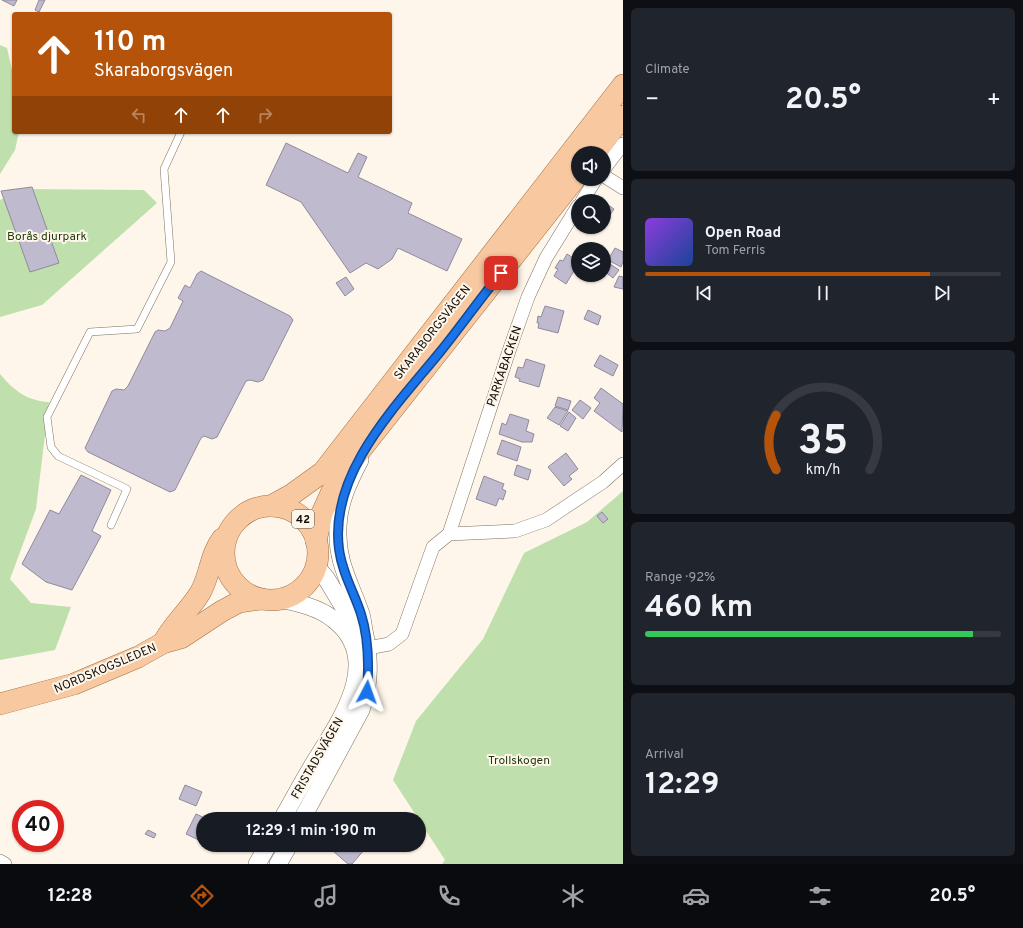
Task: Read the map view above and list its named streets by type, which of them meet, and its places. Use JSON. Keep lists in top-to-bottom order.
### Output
{
  "streets": {
    "main road": ["SKARABORGSVÄGEN", "42", "NORDSKOGSLEDEN"],
    "street": ["PARKABACKEN", "FRISTADSVÄGEN"]
  },
  "crossings": [
    ["SKARABORGSVÄGEN", "42"],
    ["SKARABORGSVÄGEN", "NORDSKOGSLEDEN"],
    ["SKARABORGSVÄGEN", "FRISTADSVÄGEN"],
    ["42", "NORDSKOGSLEDEN"],
    ["42", "FRISTADSVÄGEN"],
    ["NORDSKOGSLEDEN", "FRISTADSVÄGEN"]
  ],
  "parks": ["Borås djurpark", "Trollskogen"],
  "page": {
    "tile": [
      "Climate",
      ["Range · 92%", "460 km"],
      ["Arrival", "12:29"]
    ],
    "turn": ["110 m", "Skaraborgsvägen"],
    "heat": ["−", "20.5°", "+"],
    "song": ["Open Road", "Tom Ferris"],
    "limit": "40",
    "trip": "12:29 · 1 min · 190 m",
    "tabs": ["12:28", "20.5°"],
    "gauge": ["35", "km/h"]
  }
}
